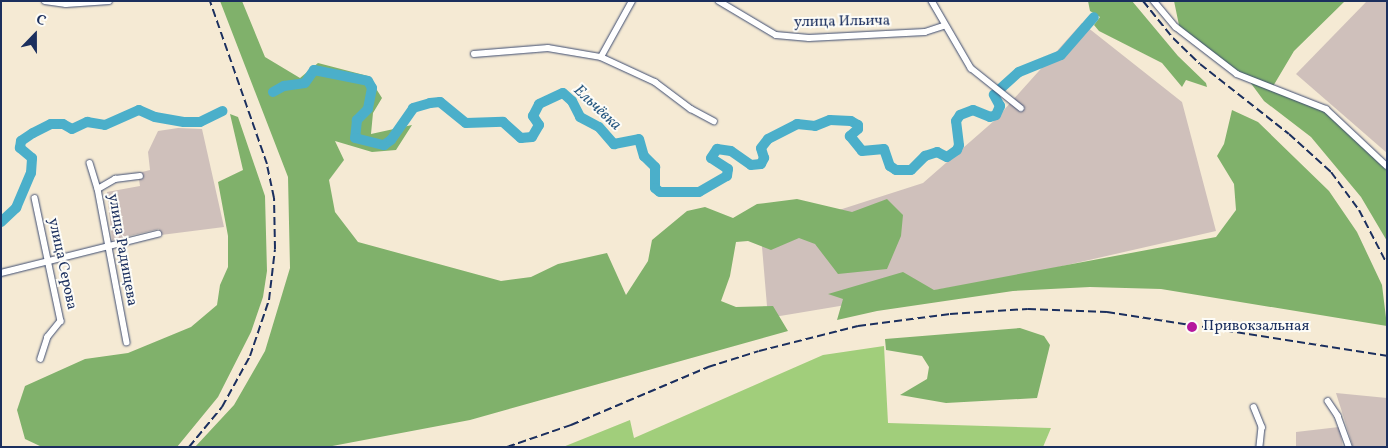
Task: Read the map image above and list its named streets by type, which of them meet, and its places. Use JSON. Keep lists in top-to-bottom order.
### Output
{
  "streets": {
    "street": ["улица Ильича", "улица Радищева", "улица Серова"]
  },
  "water": ["Ельчёвка"],
  "places": ["Привокзальная"],
  "north": "top"
}
